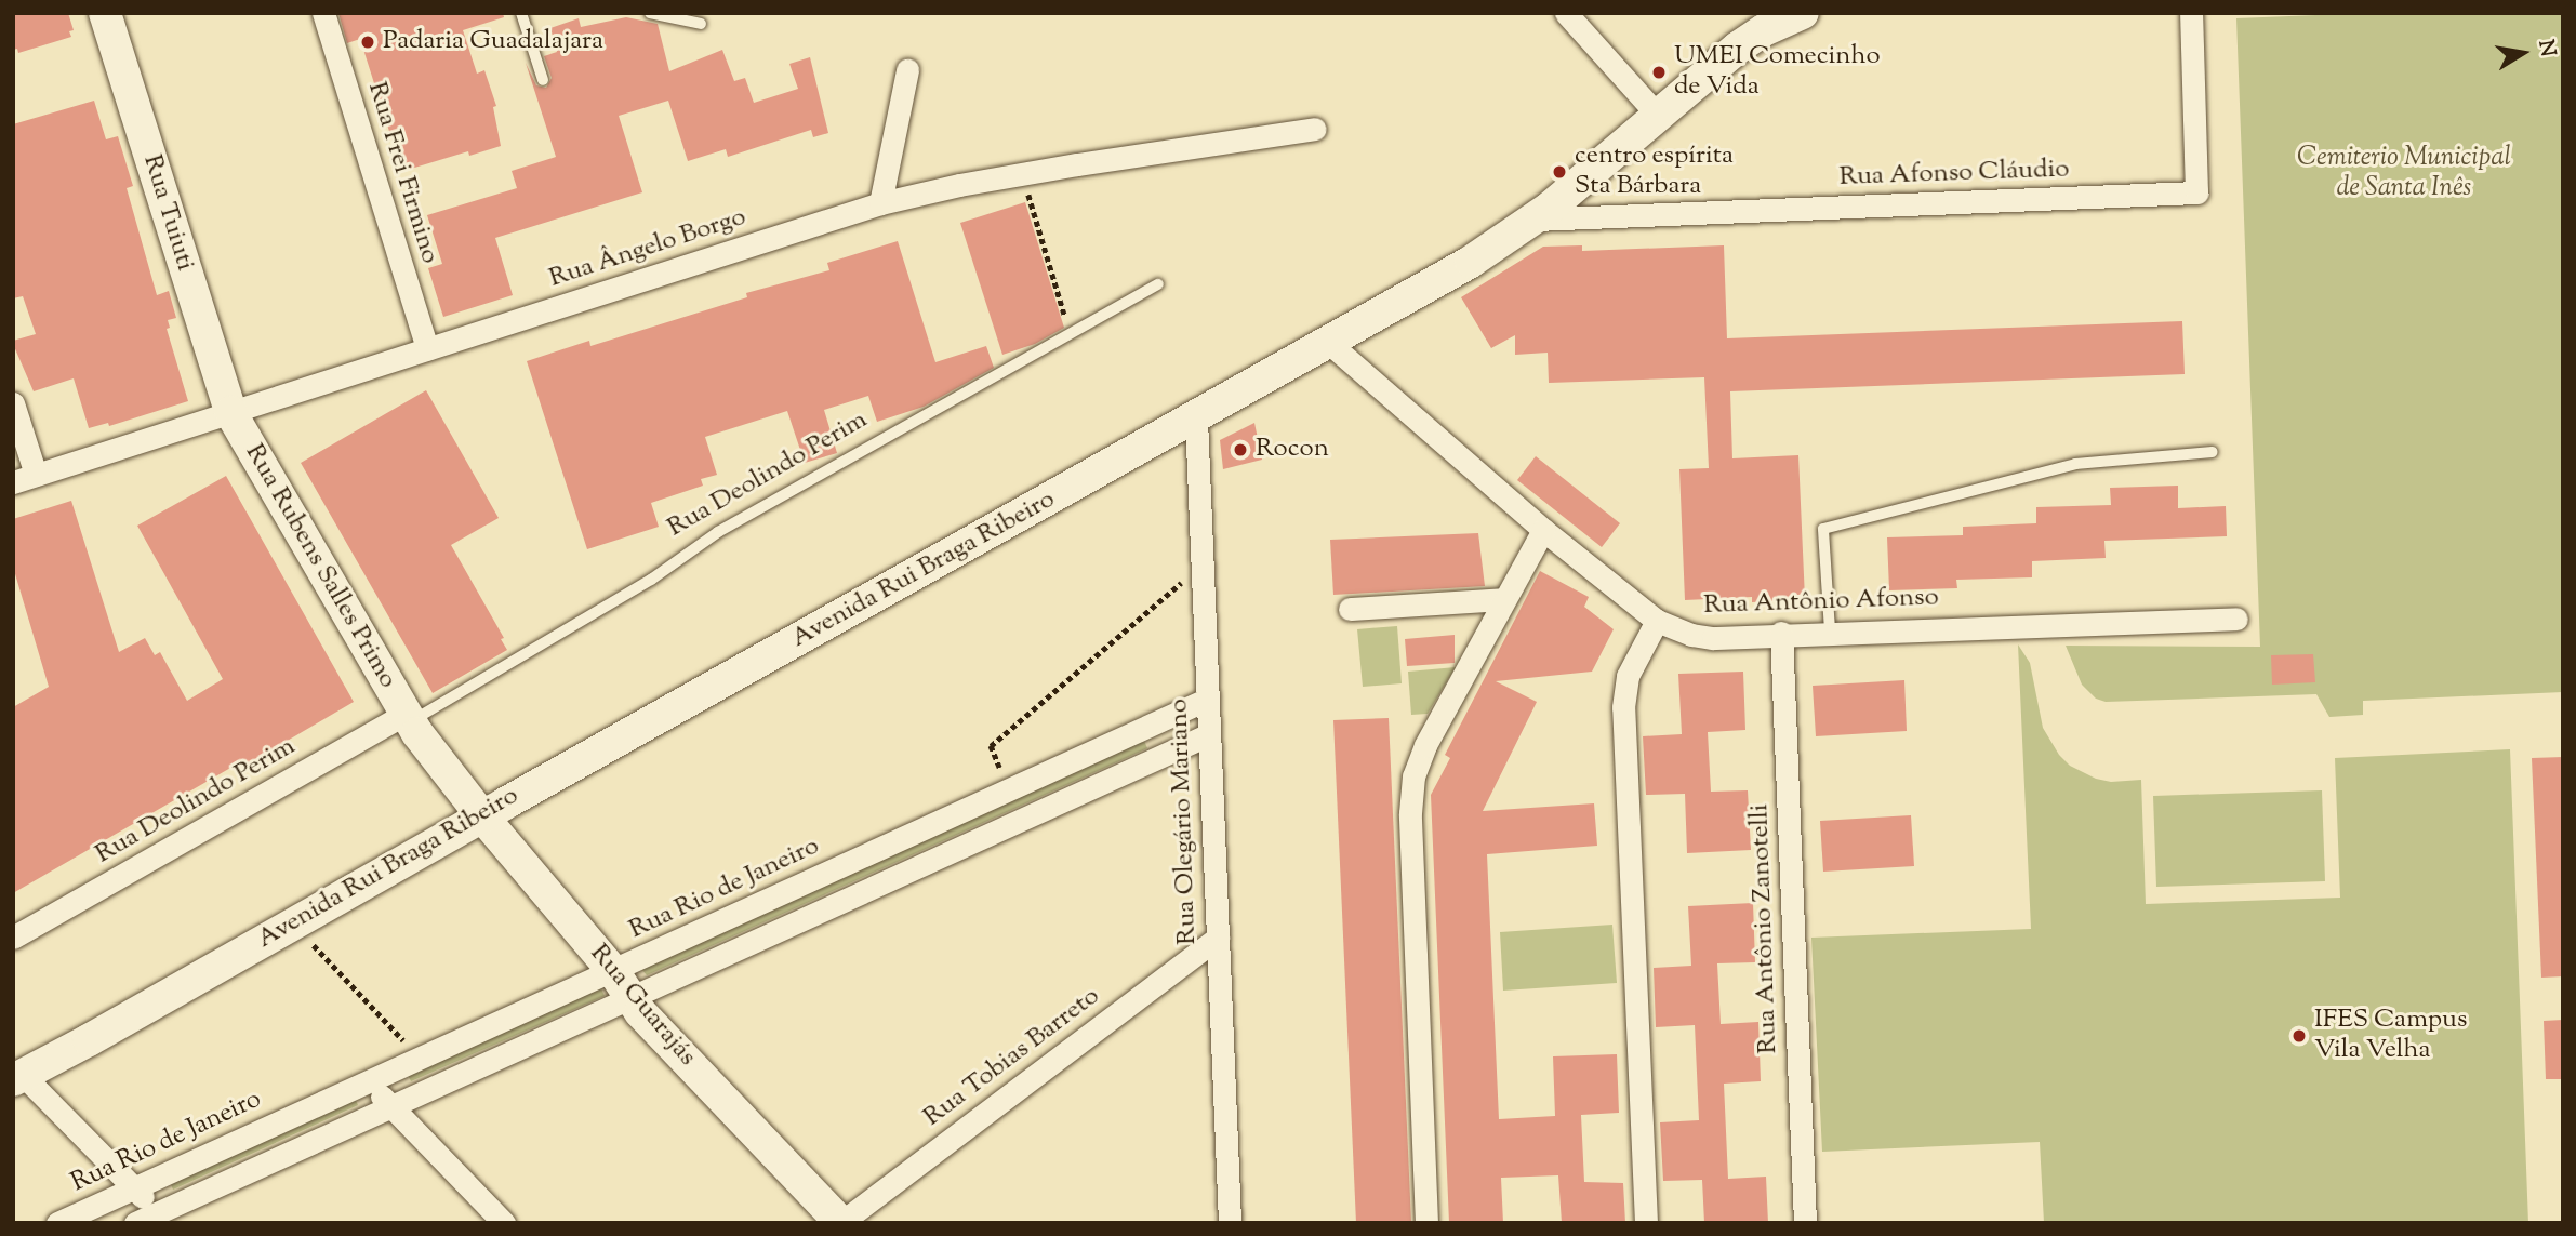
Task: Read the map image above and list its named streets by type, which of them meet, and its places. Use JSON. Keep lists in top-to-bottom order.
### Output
{
  "streets": {
    "main road": [
      "Rua Tuiuti",
      "Rua Rubens Salles Primo",
      "Avenida Rui Braga Ribeiro",
      "Rua Guarajás"
    ],
    "street": [
      "Rua Frei Firmino",
      "Rua Afonso Cláudio",
      "Rua Ângelo Borgo",
      "Rua Deolindo Perim",
      "Rua Antônio Afonso",
      "Rua Olegário Mariano",
      "Rua Rio de Janeiro",
      "Rua Antônio Zanotelli",
      "Rua Tobias Barreto"
    ]
  },
  "crossings": [
    ["Rua Frei Firmino", "Rua Ângelo Borgo"],
    ["Rua Afonso Cláudio", "Avenida Rui Braga Ribeiro"],
    ["Rua Tuiuti", "Rua Ângelo Borgo"],
    ["Rua Tuiuti", "Rua Rubens Salles Primo"],
    ["Rua Ângelo Borgo", "Rua Rubens Salles Primo"],
    ["Rua Deolindo Perim", "Rua Rubens Salles Primo"],
    ["Rua Rubens Salles Primo", "Avenida Rui Braga Ribeiro"],
    ["Rua Rubens Salles Primo", "Rua Guarajás"],
    ["Avenida Rui Braga Ribeiro", "Rua Antônio Afonso"],
    ["Avenida Rui Braga Ribeiro", "Rua Olegário Mariano"],
    ["Avenida Rui Braga Ribeiro", "Rua Guarajás"],
    ["Rua Antônio Afonso", "Rua Antônio Zanotelli"],
    ["Rua Olegário Mariano", "Rua Rio de Janeiro"],
    ["Rua Olegário Mariano", "Rua Tobias Barreto"],
    ["Rua Rio de Janeiro", "Rua Guarajás"],
    ["Rua Guarajás", "Rua Tobias Barreto"]
  ],
  "parks": ["Cemiterio Municipal de Santa Inês"],
  "places": [
    "Padaria Guadalajara",
    "UMEI Comecinho de Vida",
    "centro espírita Sta Bárbara",
    "Rocon",
    "IFES Campus Vila Velha"
  ],
  "north": "right"
}
